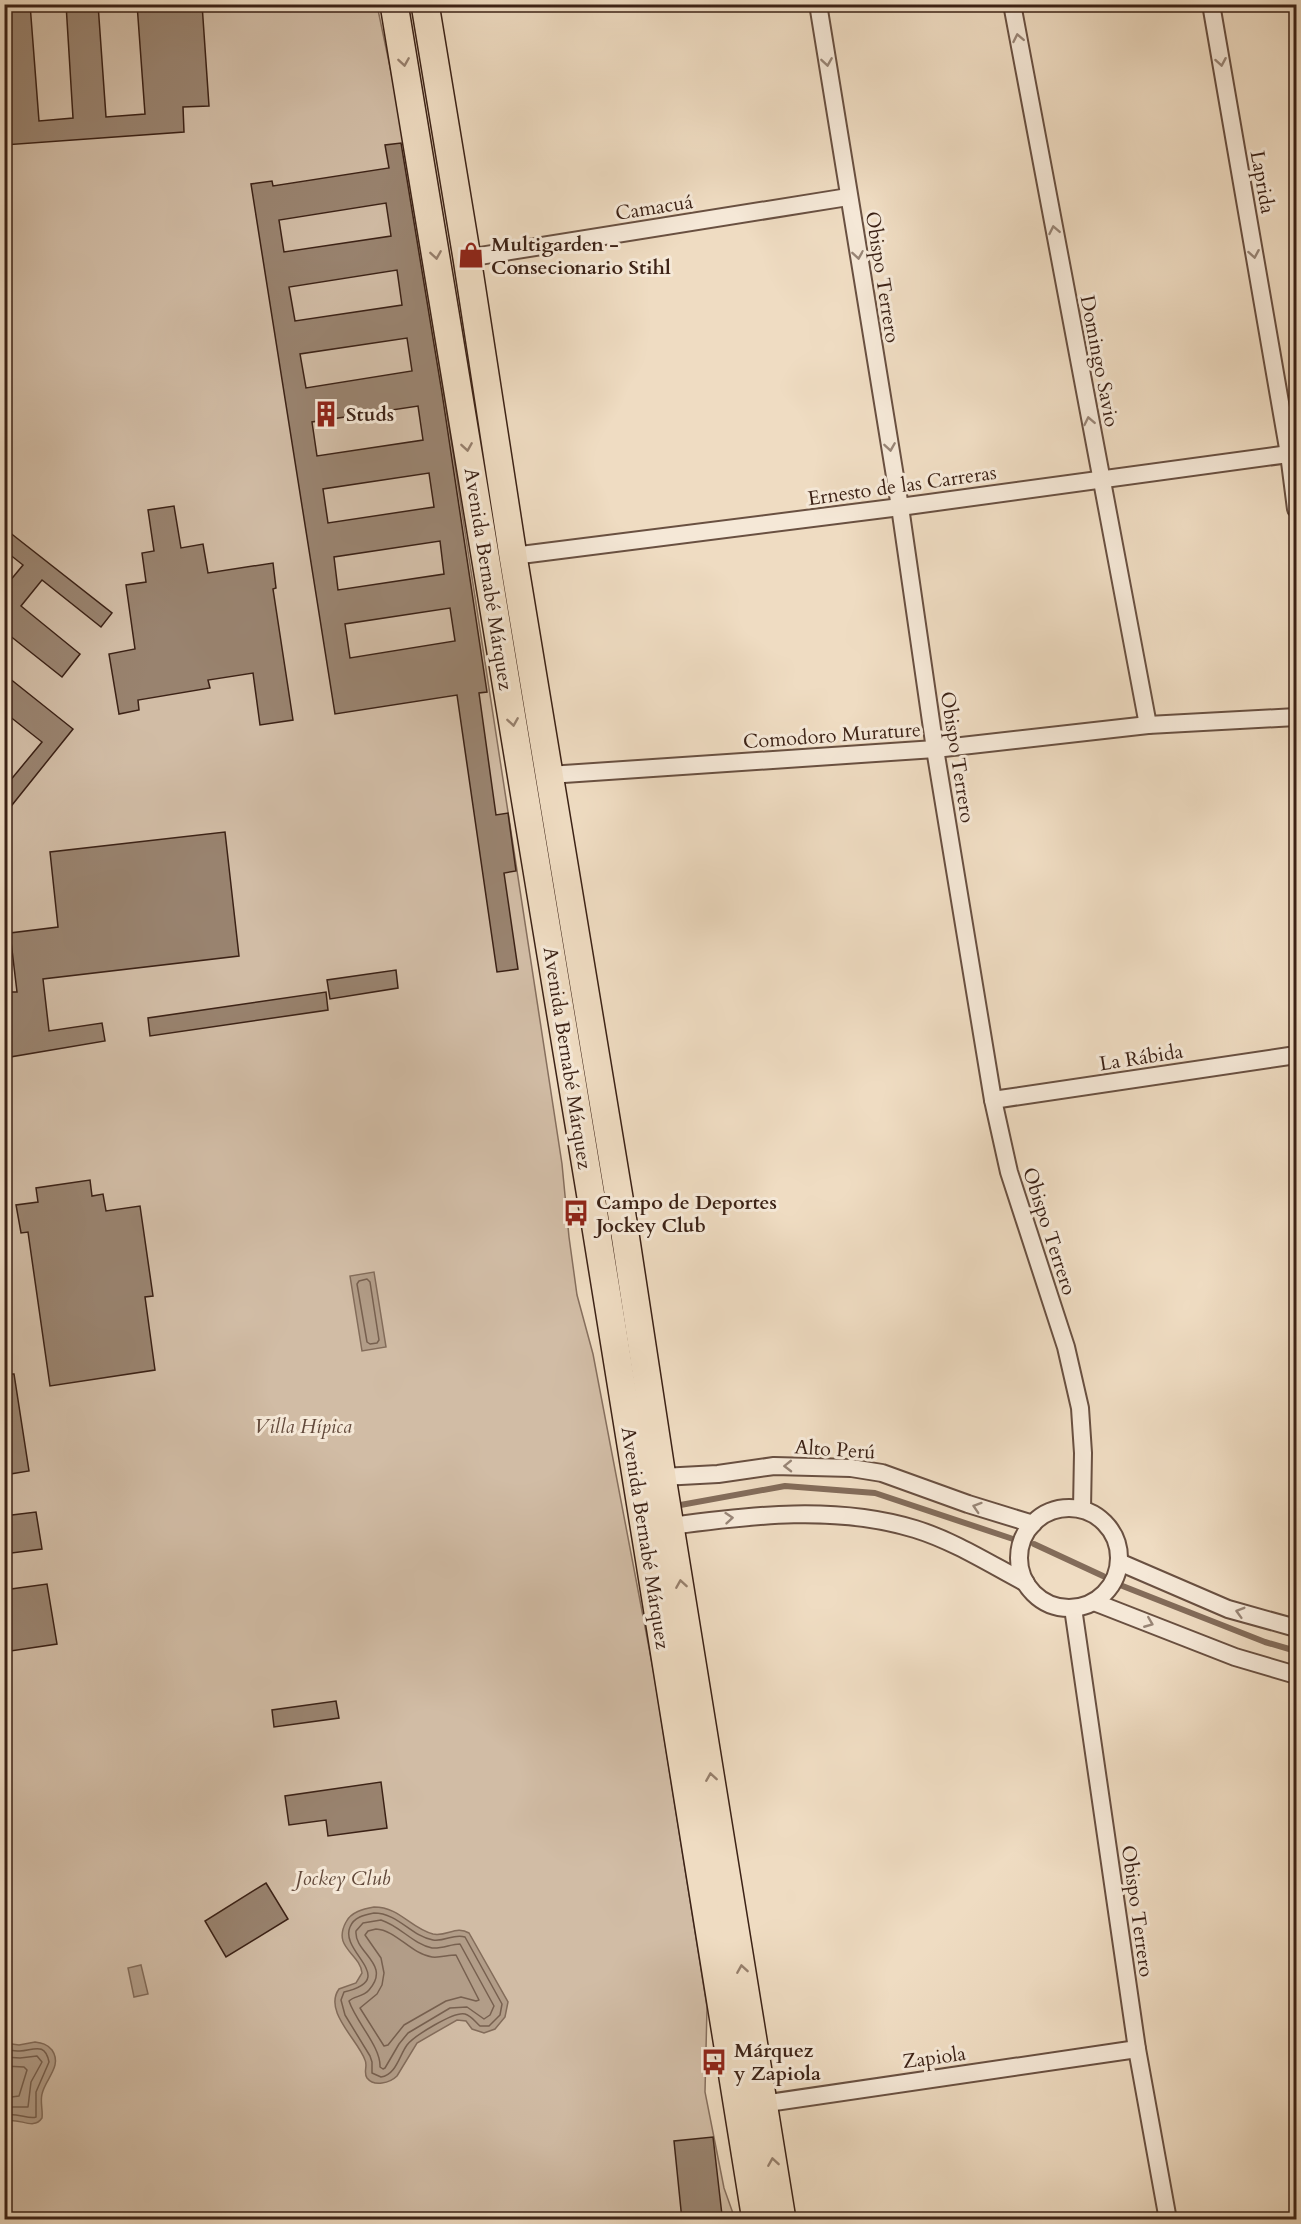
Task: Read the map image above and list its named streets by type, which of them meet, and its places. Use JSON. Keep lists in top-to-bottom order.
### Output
{
  "streets": {
    "main road": ["Avenida Bernabé Márquez"],
    "street": [
      "Laprida",
      "Camacuá",
      "Obispo Terrero",
      "Domingo Savio",
      "Ernesto de las Carreras",
      "Comodoro Murature",
      "La Rábida",
      "Alto Perú",
      "Zapiola"
    ]
  },
  "crossings": [
    ["Laprida", "Ernesto de las Carreras"],
    ["Camacuá", "Obispo Terrero"],
    ["Camacuá", "Avenida Bernabé Márquez"],
    ["Obispo Terrero", "Ernesto de las Carreras"],
    ["Obispo Terrero", "Comodoro Murature"],
    ["Obispo Terrero", "La Rábida"],
    ["Obispo Terrero", "Alto Perú"],
    ["Obispo Terrero", "Zapiola"],
    ["Domingo Savio", "Ernesto de las Carreras"],
    ["Domingo Savio", "Comodoro Murature"],
    ["Ernesto de las Carreras", "Avenida Bernabé Márquez"],
    ["Avenida Bernabé Márquez", "Comodoro Murature"],
    ["Avenida Bernabé Márquez", "Alto Perú"],
    ["Avenida Bernabé Márquez", "Zapiola"]
  ],
  "one_way": ["Laprida", "Domingo Savio"],
  "parks": ["Villa Hípica", "Jockey Club"],
  "places": {
    "shop": ["Multigarden - Consecionario Stihl"],
    "building": ["Studs"],
    "bus stop": ["Campo de Deportes Jockey Club", "Márquez y Zapiola"]
  }
}
